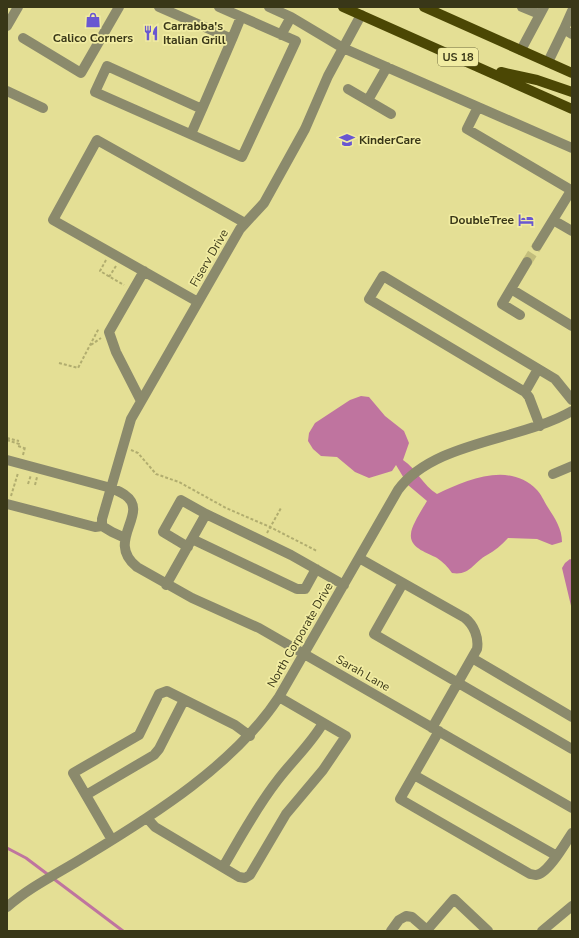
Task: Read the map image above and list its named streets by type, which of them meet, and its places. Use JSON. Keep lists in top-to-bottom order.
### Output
{
  "streets": {
    "main road": ["US 18"],
    "street": ["Fiserv Drive", "North Corporate Drive", "Sarah Lane"]
  },
  "crossings": [
    ["US 18", "Fiserv Drive"],
    ["North Corporate Drive", "Sarah Lane"]
  ],
  "places": {
    "shop": ["Calico Corners"],
    "restaurant": ["Carrabba's Italian Grill"],
    "school or university": ["KinderCare"],
    "hotel": ["DoubleTree"]
  }
}
